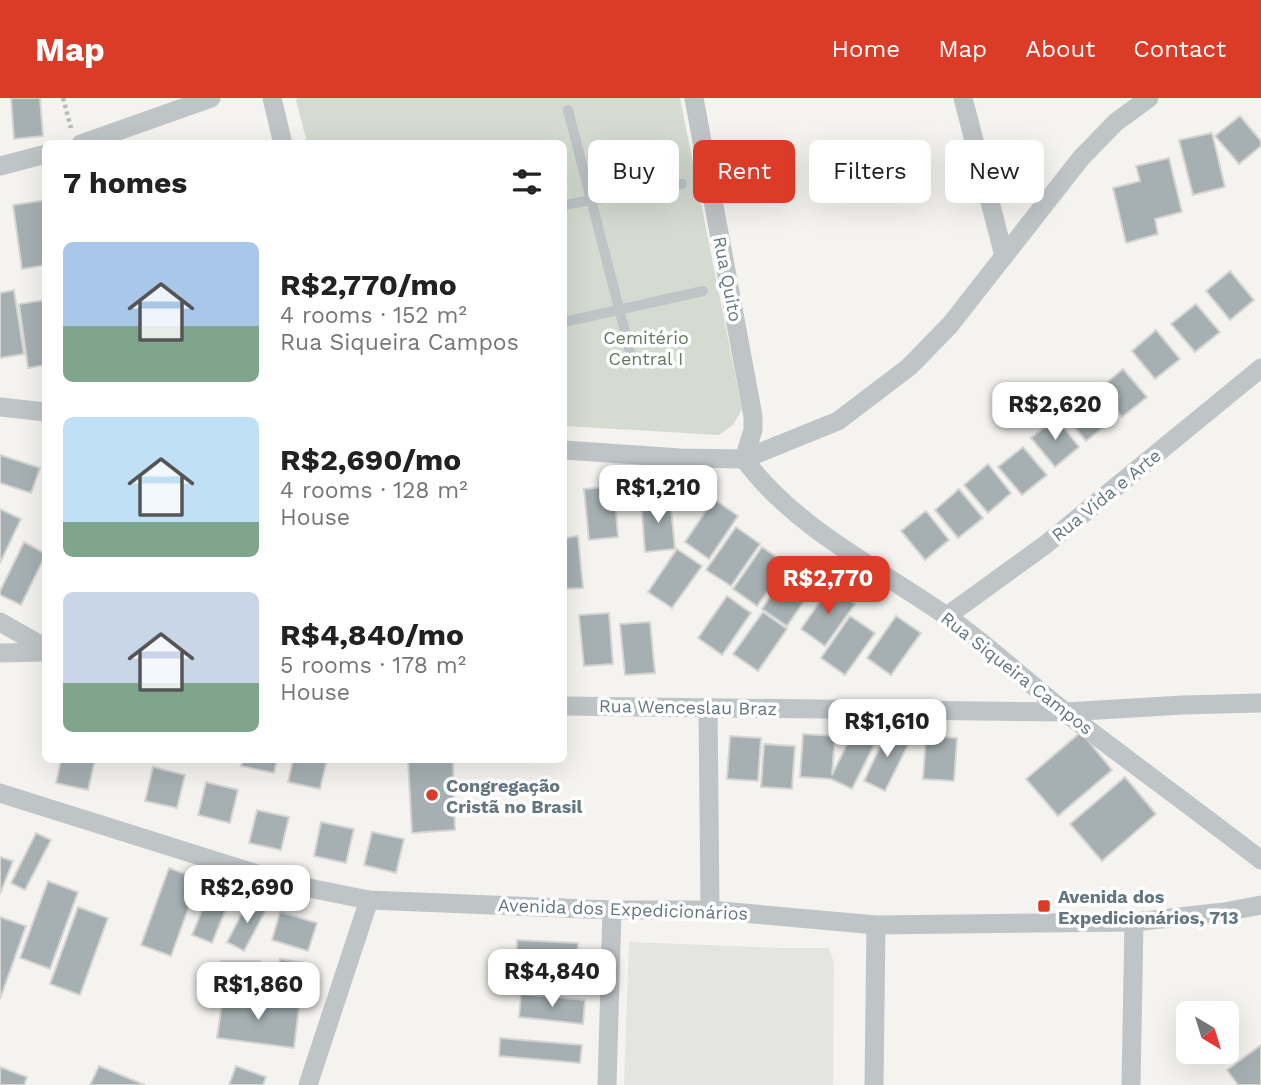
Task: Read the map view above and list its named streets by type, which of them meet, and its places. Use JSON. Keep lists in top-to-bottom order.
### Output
{
  "streets": {
    "street": [
      "Rua Quito",
      "Rua Vida e Arte",
      "Rua Siqueira Campos",
      "Rua Wenceslau Braz",
      "Avenida dos Expedicionários"
    ]
  },
  "crossings": [
    ["Rua Quito", "Rua Siqueira Campos"],
    ["Rua Vida e Arte", "Rua Siqueira Campos"],
    ["Rua Siqueira Campos", "Rua Wenceslau Braz"]
  ],
  "parks": ["Cemitério Central I"],
  "places": {
    "other": ["Congregação Cristã no Brasil"],
    "transit": ["Avenida dos Expedicionários, 713"]
  },
  "north": "bottom right",
  "page": {
    "header": "Map",
    "nav": [
      "Home",
      "Map",
      "About",
      "Contact"
    ],
    "chip": [
      "Buy",
      "Rent",
      "Filters",
      "New"
    ],
    "heading": "7 homes",
    "list": [
      {
        "name": "R$2,770/mo",
        "note": "4 rooms · 152 m² · Rua Siqueira Campos"
      },
      {
        "name": "R$2,690/mo",
        "note": "4 rooms · 128 m² · House"
      },
      {
        "name": "R$4,840/mo",
        "note": "5 rooms · 178 m² · House"
      }
    ],
    "price": [
      "R$2,620",
      "R$1,210",
      "R$2,770",
      "R$1,610",
      "R$2,690",
      "R$4,840",
      "R$1,860"
    ]
  }
}
